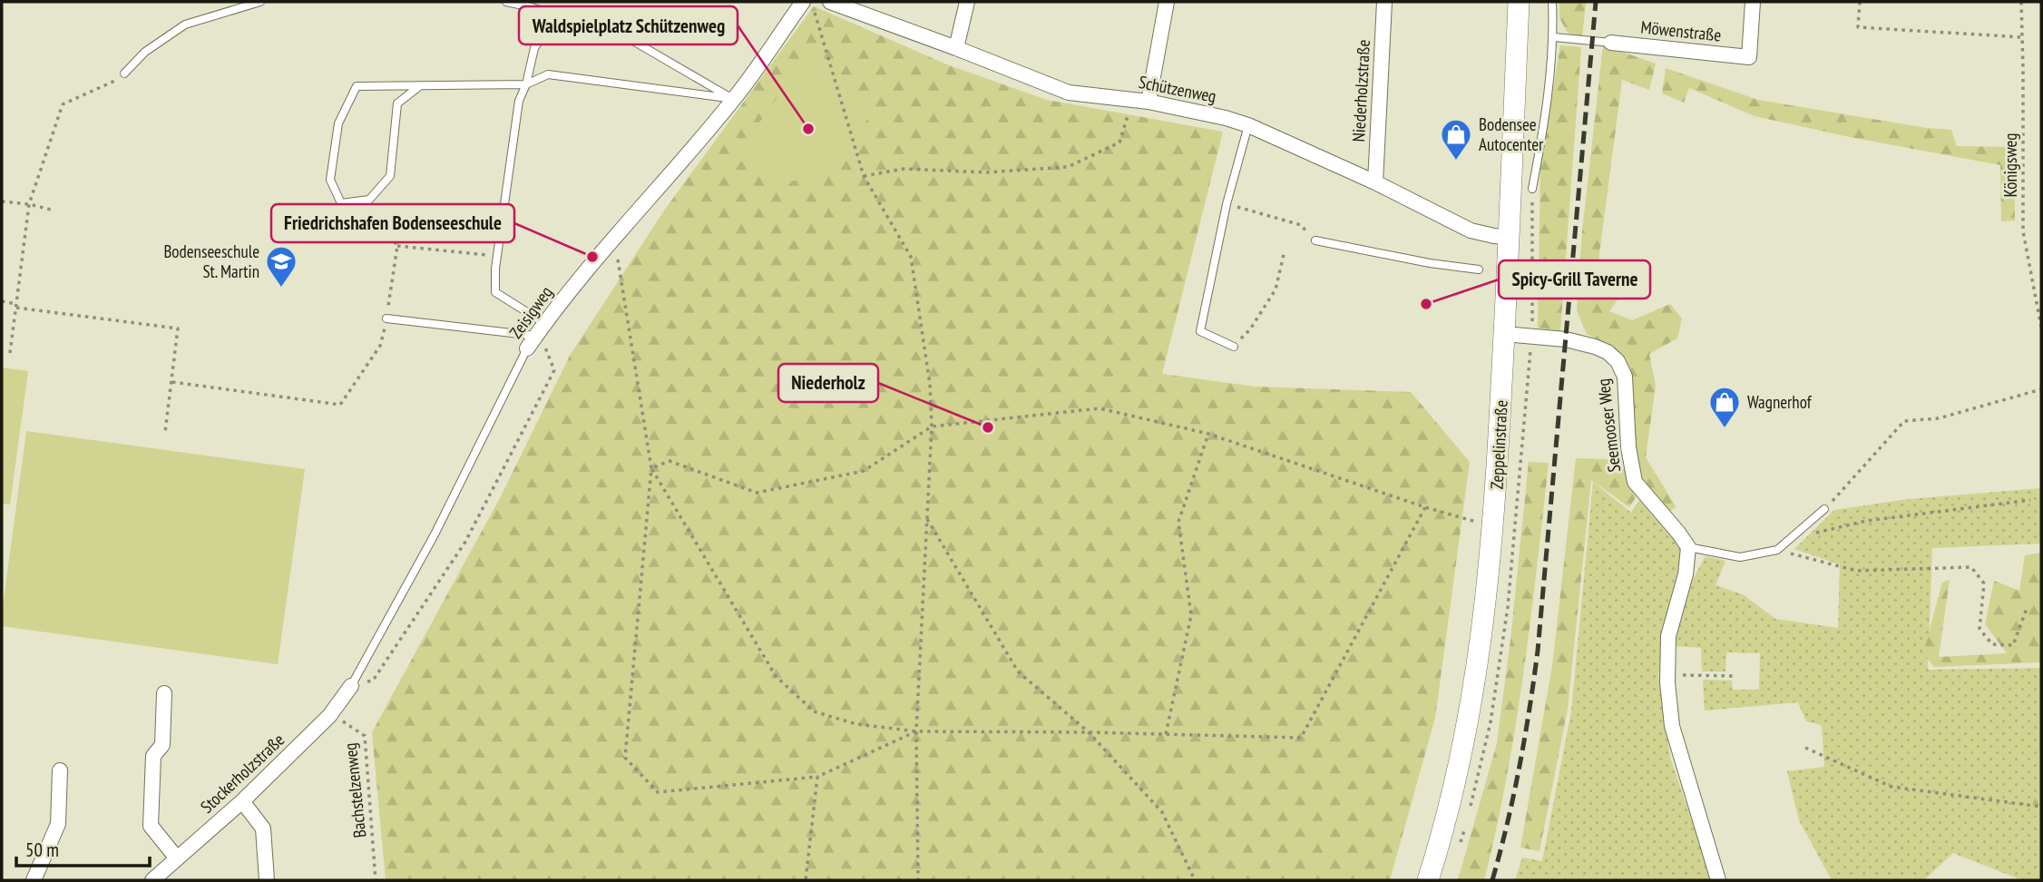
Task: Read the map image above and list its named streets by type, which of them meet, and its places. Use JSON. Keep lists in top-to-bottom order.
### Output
{
  "streets": {
    "main road": ["Zeppelinstraße"],
    "street": [
      "Möwenstraße",
      "Schützenweg",
      "Niederholzstraße",
      "Zeisigweg",
      "Seemooser Weg",
      "Stockerholzstraße"
    ],
    "path": ["Königsweg", "Bachstelzenweg"]
  },
  "crossings": [
    ["Schützenweg", "Niederholzstraße"],
    ["Schützenweg", "Zeppelinstraße"],
    ["Zeisigweg", "Stockerholzstraße"],
    ["Seemooser Weg", "Zeppelinstraße"],
    ["Stockerholzstraße", "Bachstelzenweg"]
  ],
  "places": {
    "other": [
      "Waldspielplatz Schützenweg",
      "Friedrichshafen Bodenseeschule",
      "Spicy-Grill Taverne",
      "Niederholz"
    ],
    "shop": ["Bodensee Autocenter", "Wagnerhof"],
    "school or university": ["Bodenseeschule St. Martin"]
  },
  "scale_bar": "50 m"
}
